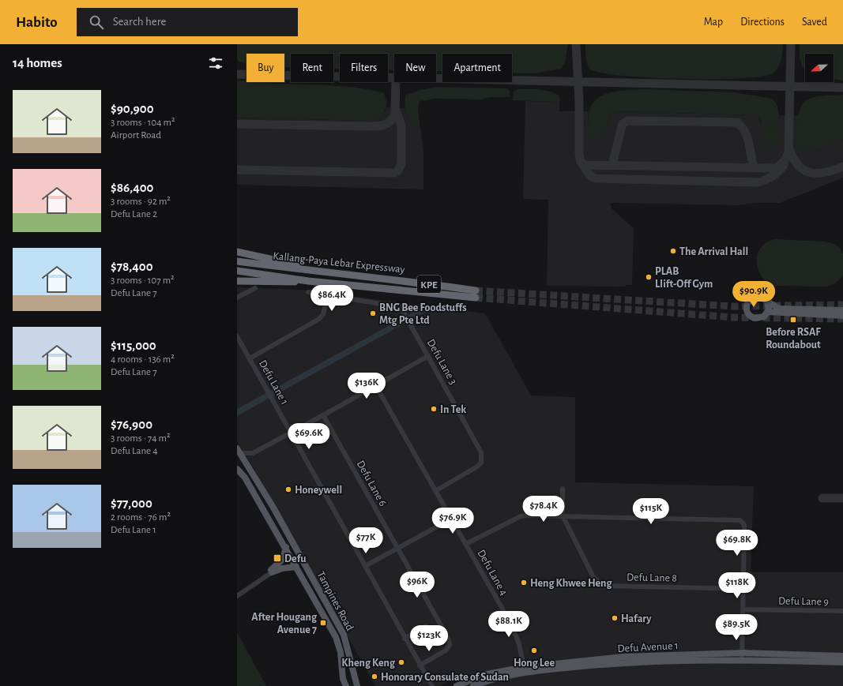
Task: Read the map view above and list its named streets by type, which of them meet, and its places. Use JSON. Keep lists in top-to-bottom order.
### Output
{
  "streets": {
    "highway": ["Kallang-Paya Lebar Expressway", "KPE"],
    "main road": ["Tampines Road", "Defu Avenue 1"],
    "street": [
      "Defu Lane 3",
      "Defu Lane 1",
      "Defu Lane 6",
      "Defu Lane 4",
      "Defu Lane 8",
      "Defu Lane 9"
    ]
  },
  "crossings": [
    ["Defu Lane 3", "Defu Lane 4"],
    ["Defu Lane 1", "Defu Lane 6"],
    ["Defu Lane 4", "Defu Avenue 1"]
  ],
  "places": {
    "other": [
      "The Arrival Hall",
      "PLAB LIift-Off Gym",
      "BNG Bee Foodstuffs Mtg Pte Ltd",
      "In Tek",
      "Honeywell",
      "Heng Khwee Heng",
      "Hafary",
      "Hong Lee",
      "Kheng Keng",
      "Honorary Consulate of Sudan"
    ],
    "transit": ["Before RSAF Roundabout", "Defu", "After Hougang Avenue 7"]
  },
  "north": "left",
  "page": {
    "header": "Habito",
    "search": "Search here",
    "nav": ["Map", "Directions", "Saved"],
    "heading": "14 homes",
    "chip": [
      "Buy",
      "Rent",
      "Filters",
      "New",
      "Apartment"
    ],
    "list": [
      {
        "name": "$90,900",
        "note": "3 rooms · 104 m² · Airport Road"
      },
      {
        "name": "$86,400",
        "note": "3 rooms · 92 m² · Defu Lane 2"
      },
      {
        "name": "$78,400",
        "note": "3 rooms · 107 m² · Defu Lane 7"
      },
      {
        "name": "$115,000",
        "note": "4 rooms · 136 m² · Defu Lane 7"
      },
      {
        "name": "$76,900",
        "note": "3 rooms · 74 m² · Defu Lane 4"
      },
      {
        "name": "$77,000",
        "note": "2 rooms · 76 m² · Defu Lane 1"
      }
    ],
    "price": [
      "$90.9K",
      "$86.4K",
      "$136K",
      "$69.6K",
      "$78.4K",
      "$115K",
      "$76.9K",
      "$77K",
      "$69.8K",
      "$96K",
      "$118K",
      "$88.1K",
      "$89.5K",
      "$123K"
    ]
  }
}
